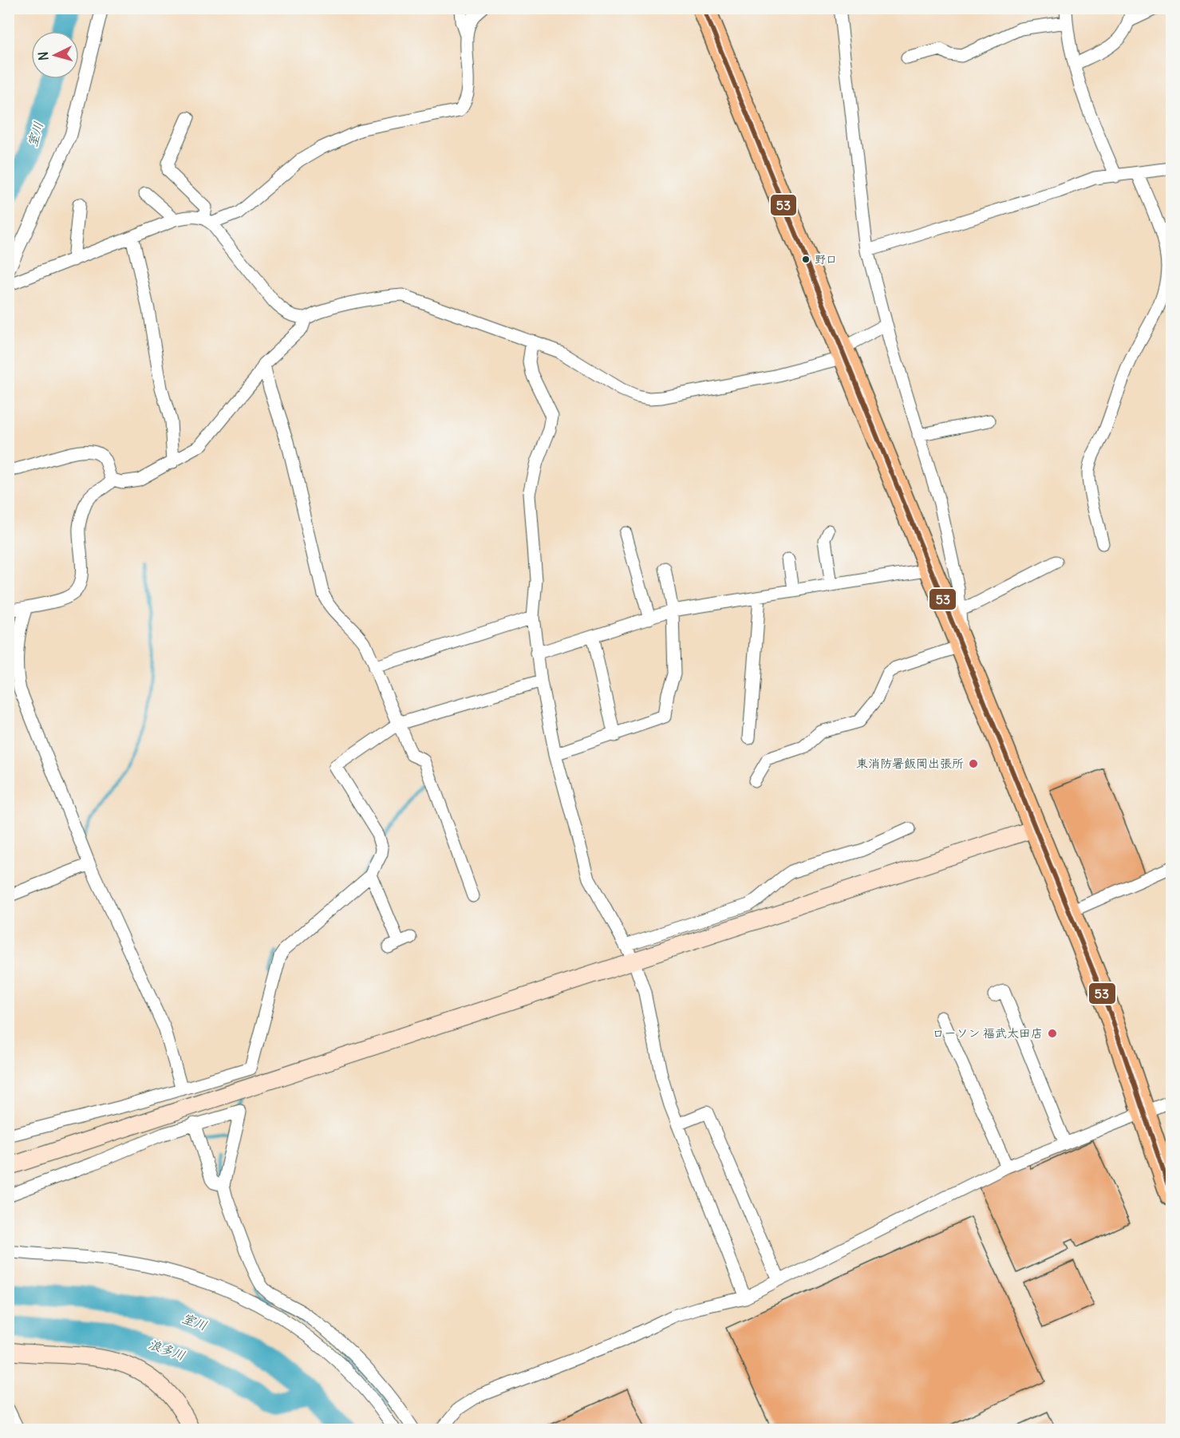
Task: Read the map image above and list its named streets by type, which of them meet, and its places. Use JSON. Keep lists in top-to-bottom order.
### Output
{
  "water": ["室川", "浪多川"],
  "places": ["野口", "東消防署飯岡出張所", "ローソン 福武太田店"],
  "lines": ["transit line 53"],
  "north": "left"
}
